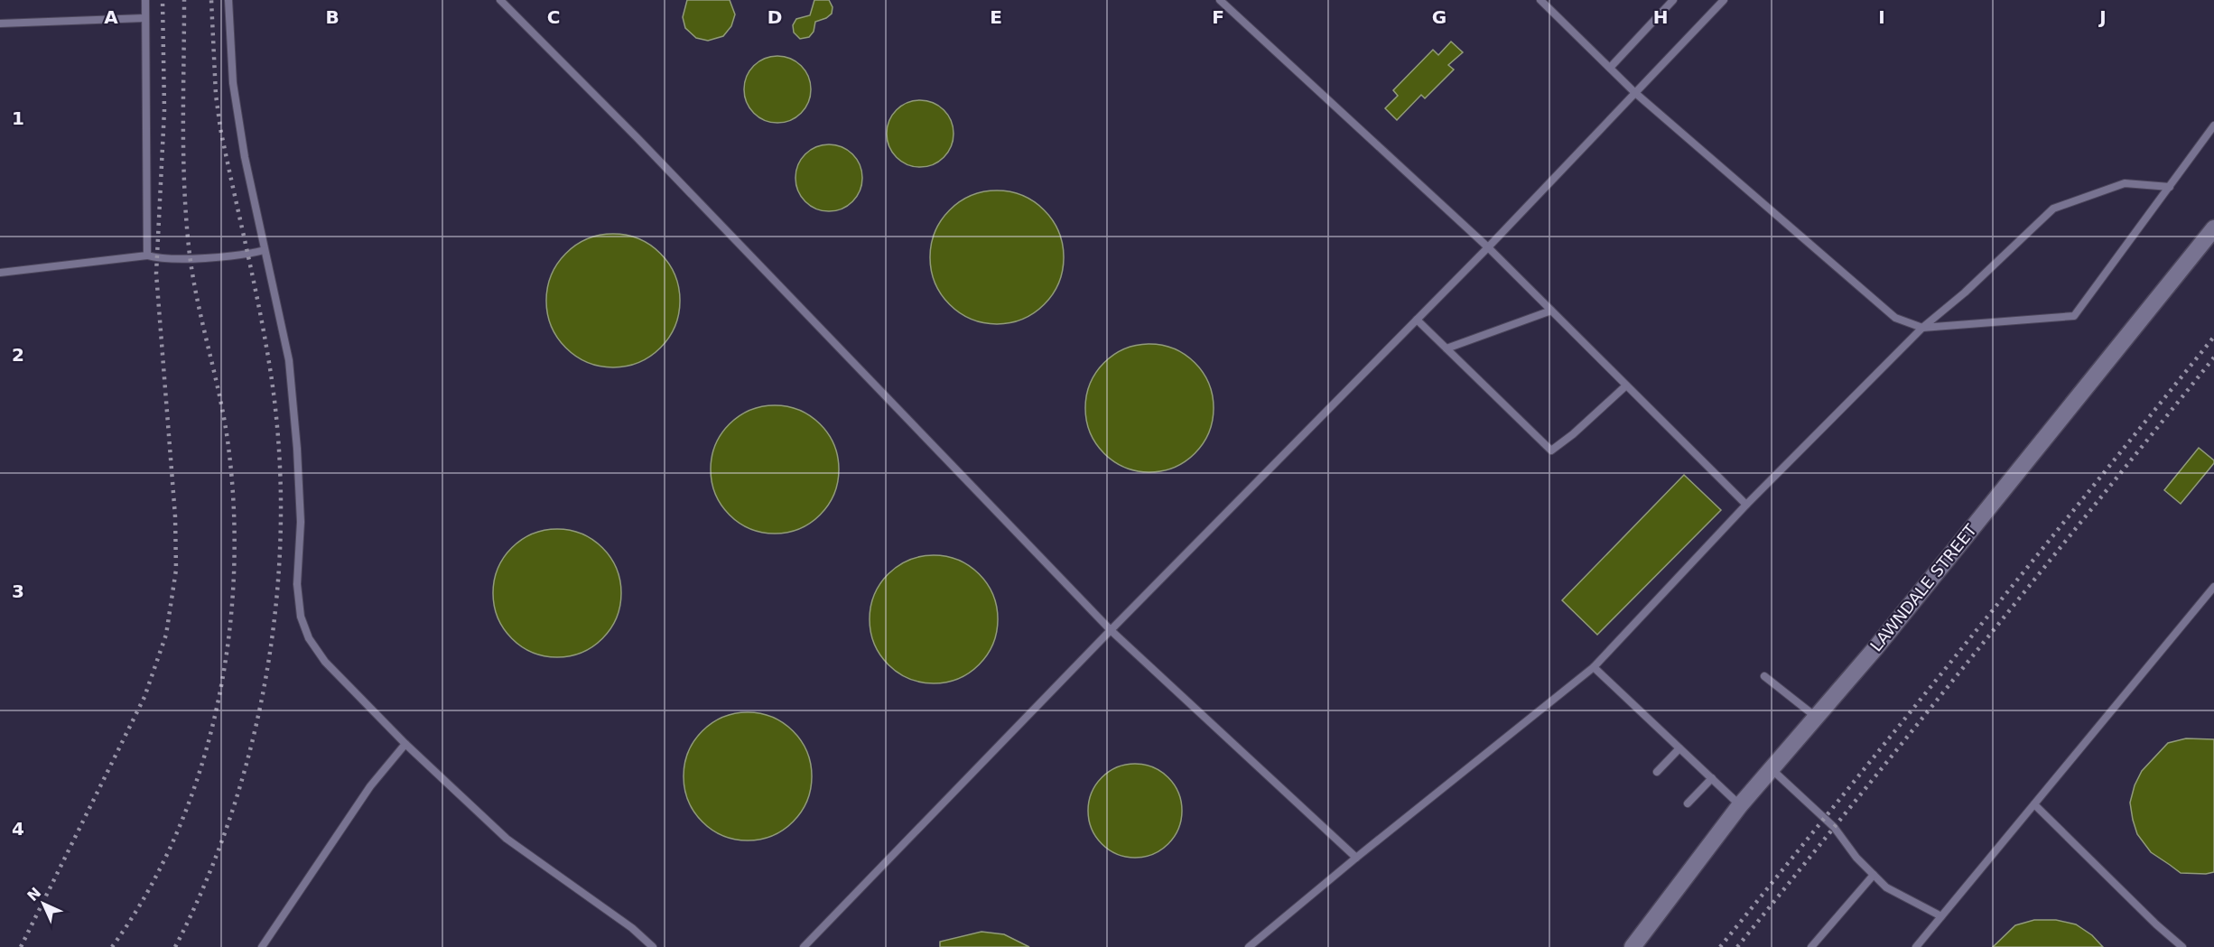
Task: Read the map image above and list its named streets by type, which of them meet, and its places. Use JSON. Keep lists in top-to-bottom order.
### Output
{
  "streets": {
    "main road": ["LAWNDALE STREET"]
  },
  "north": "top left",
  "grid": {
    "columns": [
      "A",
      "B",
      "C",
      "D",
      "E",
      "F",
      "G",
      "H",
      "I",
      "J"
    ],
    "rows": [
      "1",
      "2",
      "3",
      "4"
    ]
  }
}
